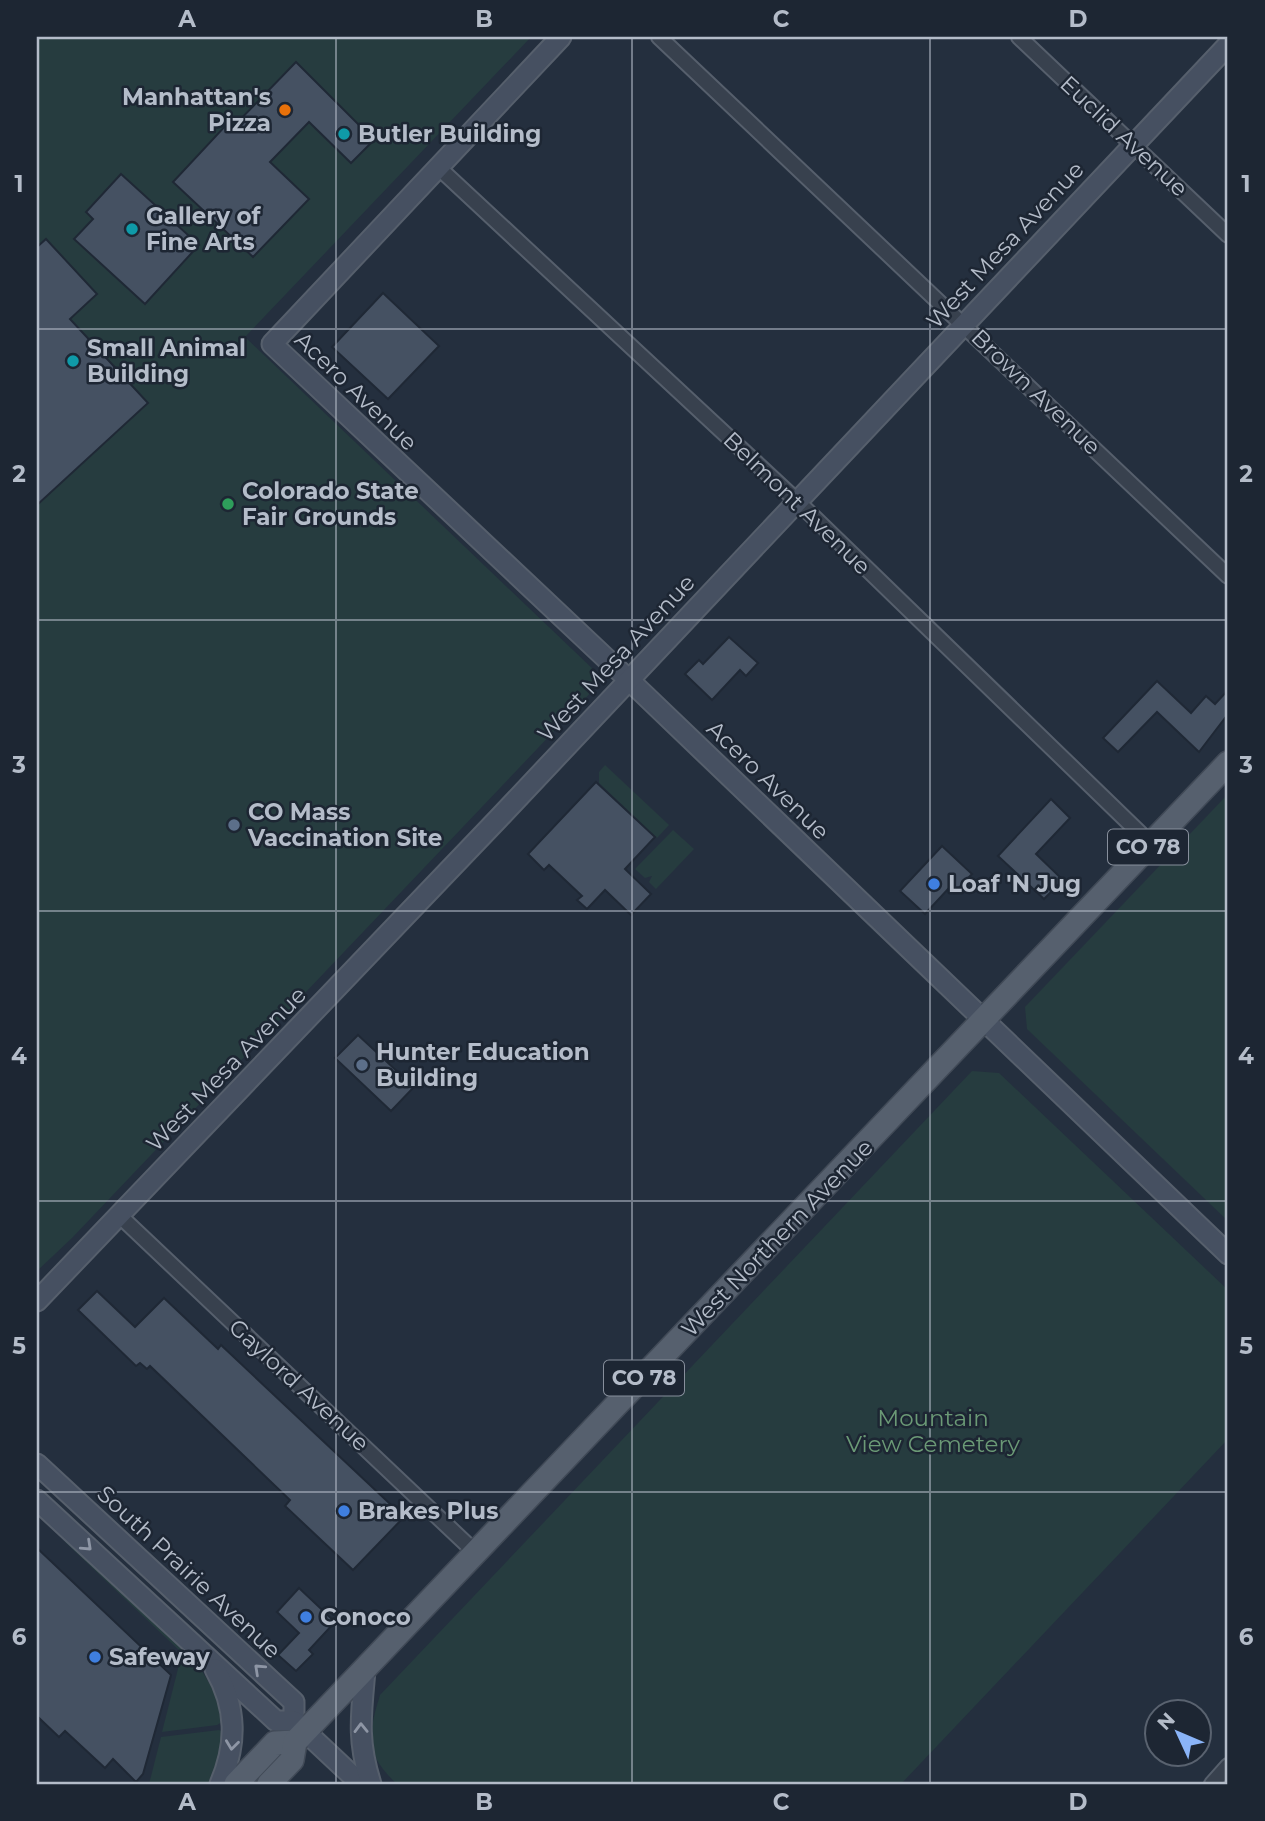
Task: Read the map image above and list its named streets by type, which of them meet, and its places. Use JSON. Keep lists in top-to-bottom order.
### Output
{
  "streets": {
    "main road": ["CO 78", "West Northern Avenue"],
    "street": [
      "Euclid Avenue",
      "West Mesa Avenue",
      "Acero Avenue",
      "Brown Avenue",
      "Belmont Avenue",
      "Gaylord Avenue",
      "South Prairie Avenue"
    ]
  },
  "crossings": [
    ["Euclid Avenue", "West Mesa Avenue"],
    ["West Mesa Avenue", "Acero Avenue"],
    ["West Mesa Avenue", "Brown Avenue"],
    ["West Mesa Avenue", "Belmont Avenue"],
    ["West Mesa Avenue", "Gaylord Avenue"],
    ["Acero Avenue", "Belmont Avenue"],
    ["Acero Avenue", "West Northern Avenue"],
    ["Belmont Avenue", "West Northern Avenue"],
    ["West Northern Avenue", "Gaylord Avenue"],
    ["West Northern Avenue", "South Prairie Avenue"]
  ],
  "parks": ["Mountain View Cemetery"],
  "places": [
    "Manhattan's Pizza",
    "Butler Building",
    "Gallery of Fine Arts",
    "Small Animal Building",
    "Colorado State Fair Grounds",
    "CO Mass Vaccination Site",
    "Loaf 'N Jug",
    "Hunter Education Building",
    "Brakes Plus",
    "Conoco",
    "Safeway"
  ],
  "north": "top left",
  "grid": {
    "columns": [
      "A",
      "B",
      "C",
      "D"
    ],
    "rows": [
      "1",
      "2",
      "3",
      "4",
      "5",
      "6"
    ]
  }
}
